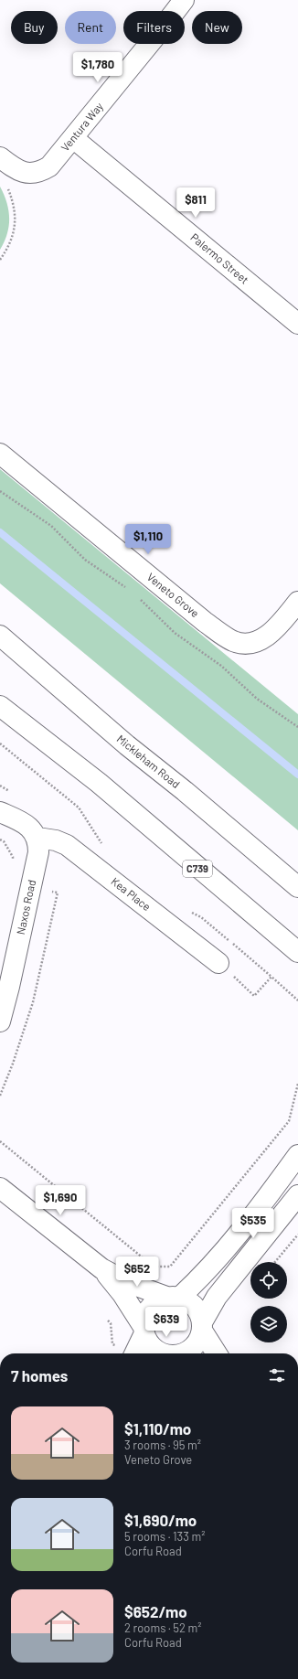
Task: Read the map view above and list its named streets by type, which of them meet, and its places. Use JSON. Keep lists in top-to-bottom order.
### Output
{
  "streets": {
    "street": [
      "Ventura Way",
      "Palermo Street",
      "Veneto Grove",
      "Mickleham Road",
      "C739",
      "Kea Place",
      "Naxos Road"
    ]
  },
  "crossings": [
    ["Ventura Way", "Palermo Street"],
    ["Kea Place", "Naxos Road"]
  ],
  "page": {
    "chip": [
      "Buy",
      "Rent",
      "Filters",
      "New"
    ],
    "price": [
      "$1,780",
      "$811",
      "$1,110",
      "$1,690",
      "$535",
      "$652",
      "$639"
    ],
    "heading": "7 homes",
    "list": [
      {
        "name": "$1,110/mo",
        "note": "3 rooms · 95 m² · Veneto Grove"
      },
      {
        "name": "$1,690/mo",
        "note": "5 rooms · 133 m² · Corfu Road"
      },
      {
        "name": "$652/mo",
        "note": "2 rooms · 52 m² · Corfu Road"
      }
    ]
  }
}
